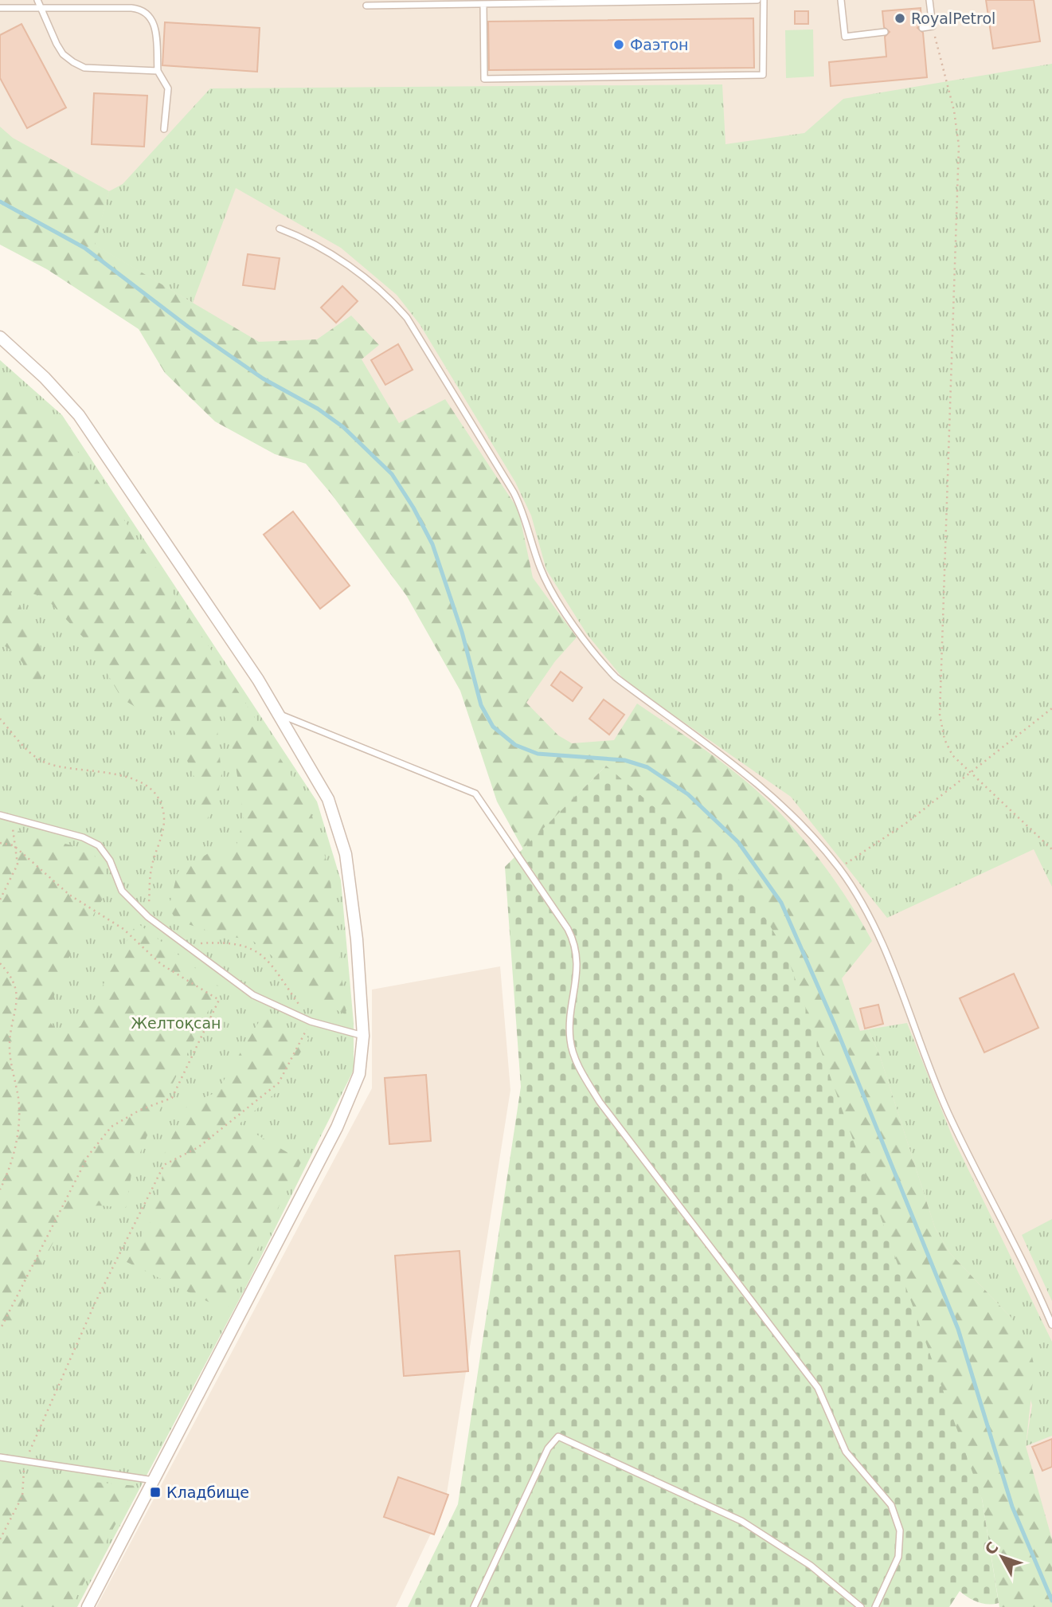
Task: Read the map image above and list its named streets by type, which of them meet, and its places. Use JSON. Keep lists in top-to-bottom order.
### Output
{
  "parks": ["Желтоқсан"],
  "places": {
    "other": ["RoyalPetrol", "Фаэтон"],
    "transit": ["Кладбище"]
  },
  "north": "top left"
}
